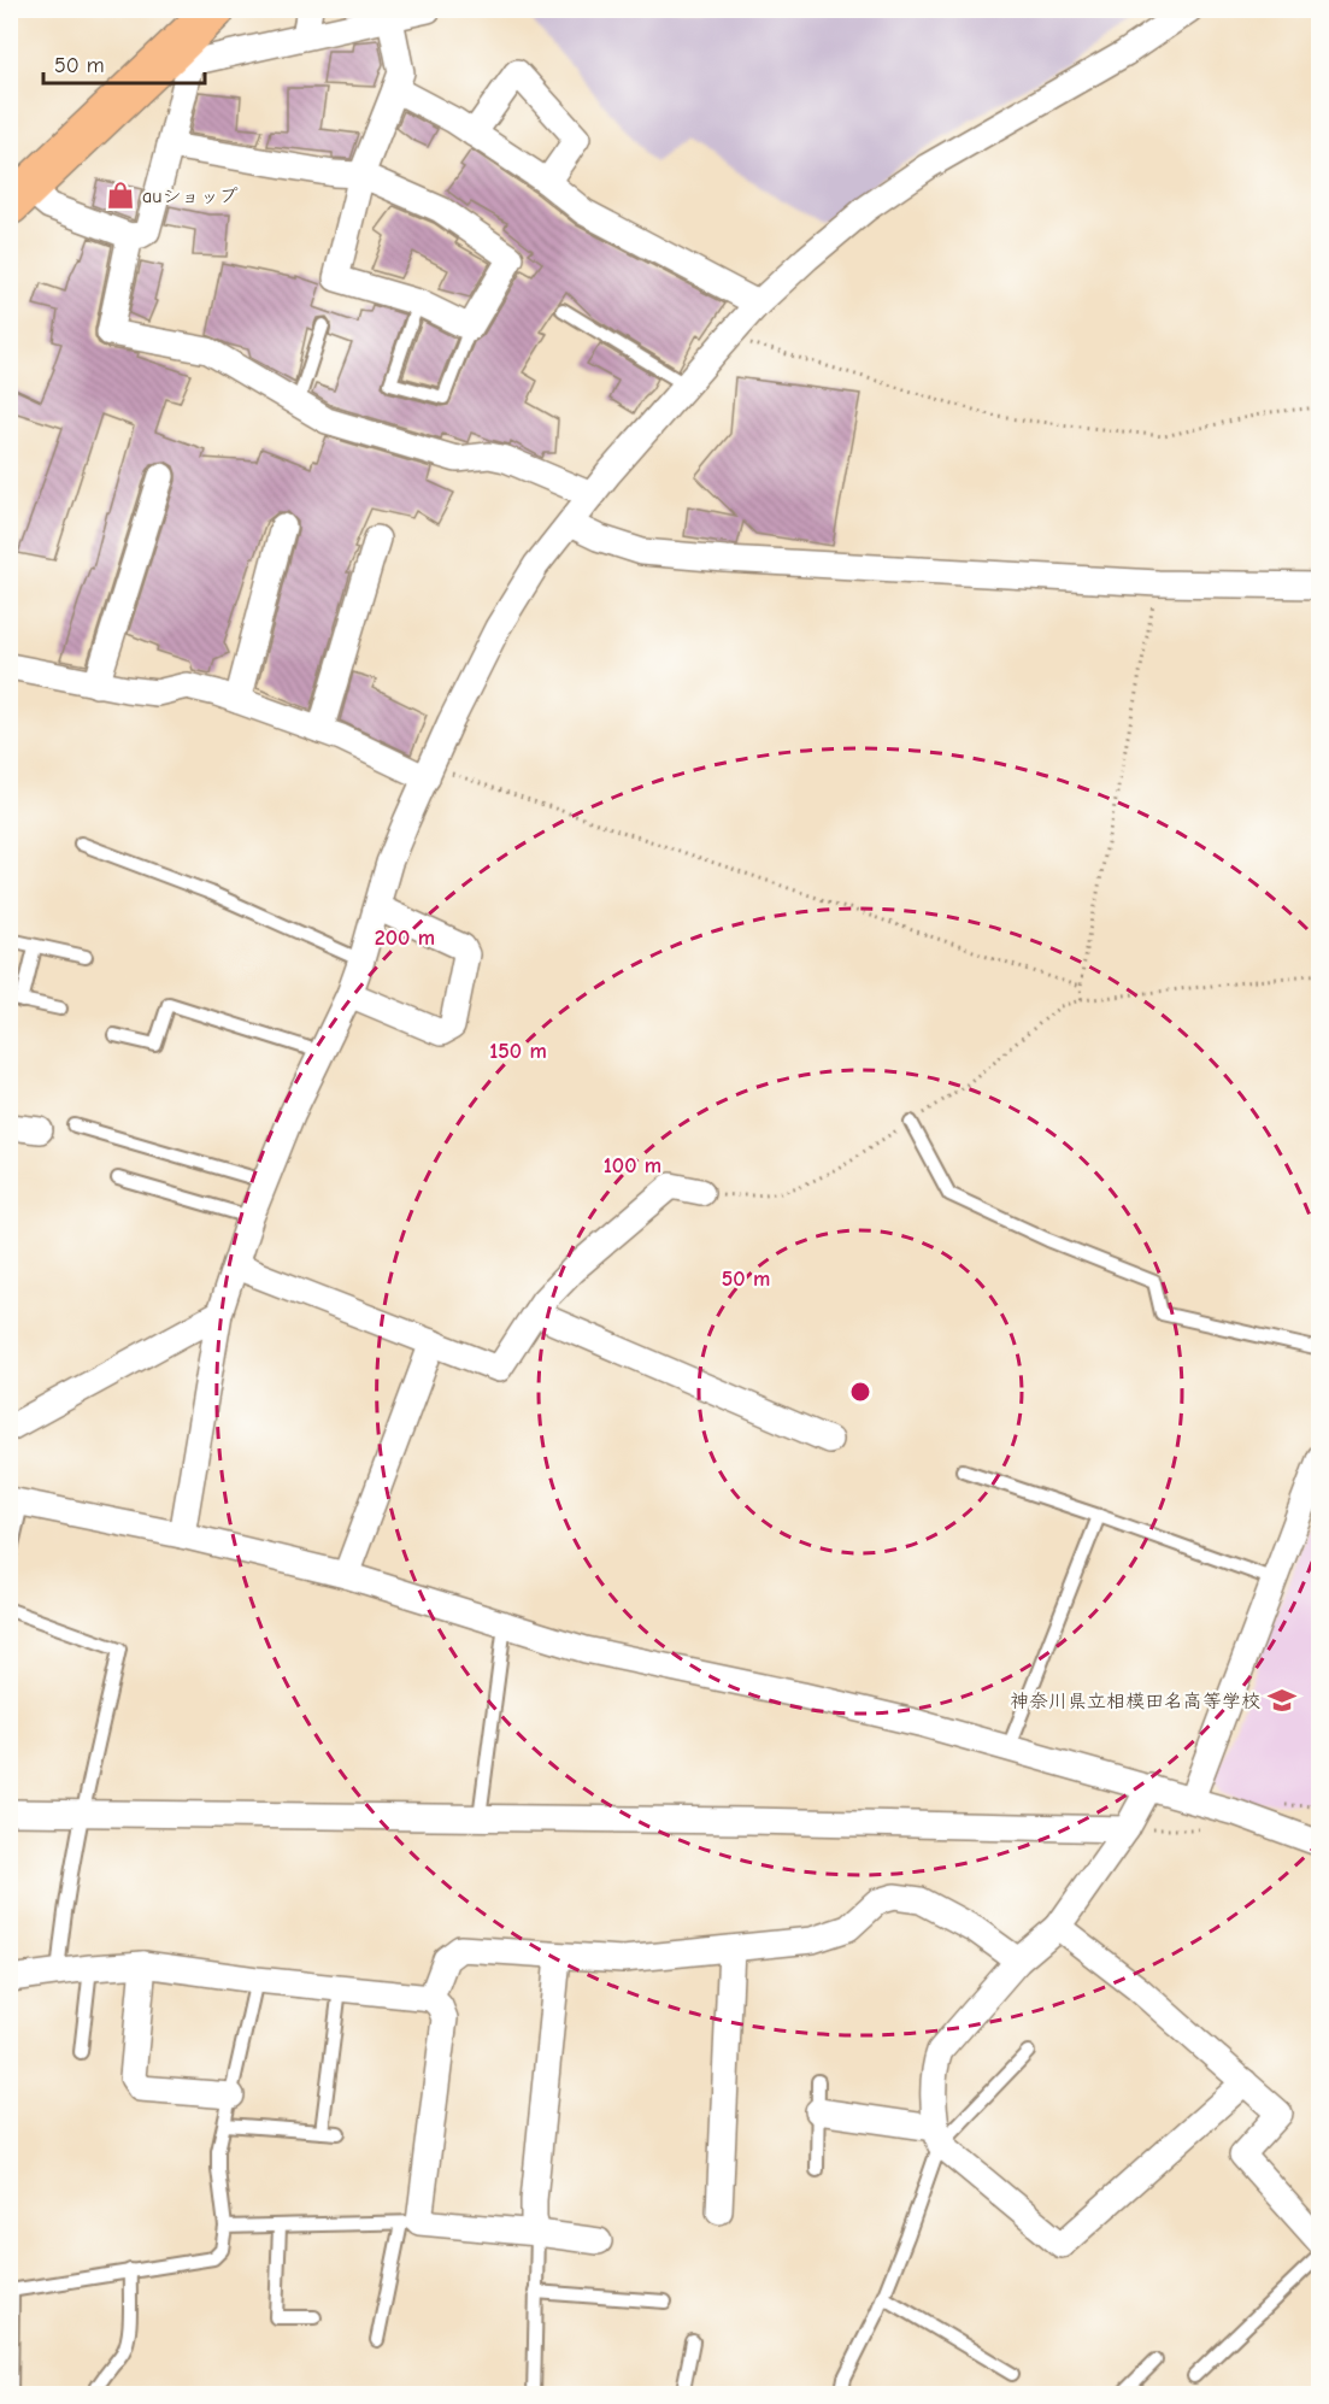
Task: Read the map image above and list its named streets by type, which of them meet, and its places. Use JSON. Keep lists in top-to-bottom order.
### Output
{
  "places": {
    "shop": ["auショップ"],
    "school or university": ["神奈川県立相模田名高等学校"]
  },
  "scale_bar": "50 m",
  "rings": [
    "200 m",
    "150 m",
    "100 m",
    "50 m"
  ]
}
